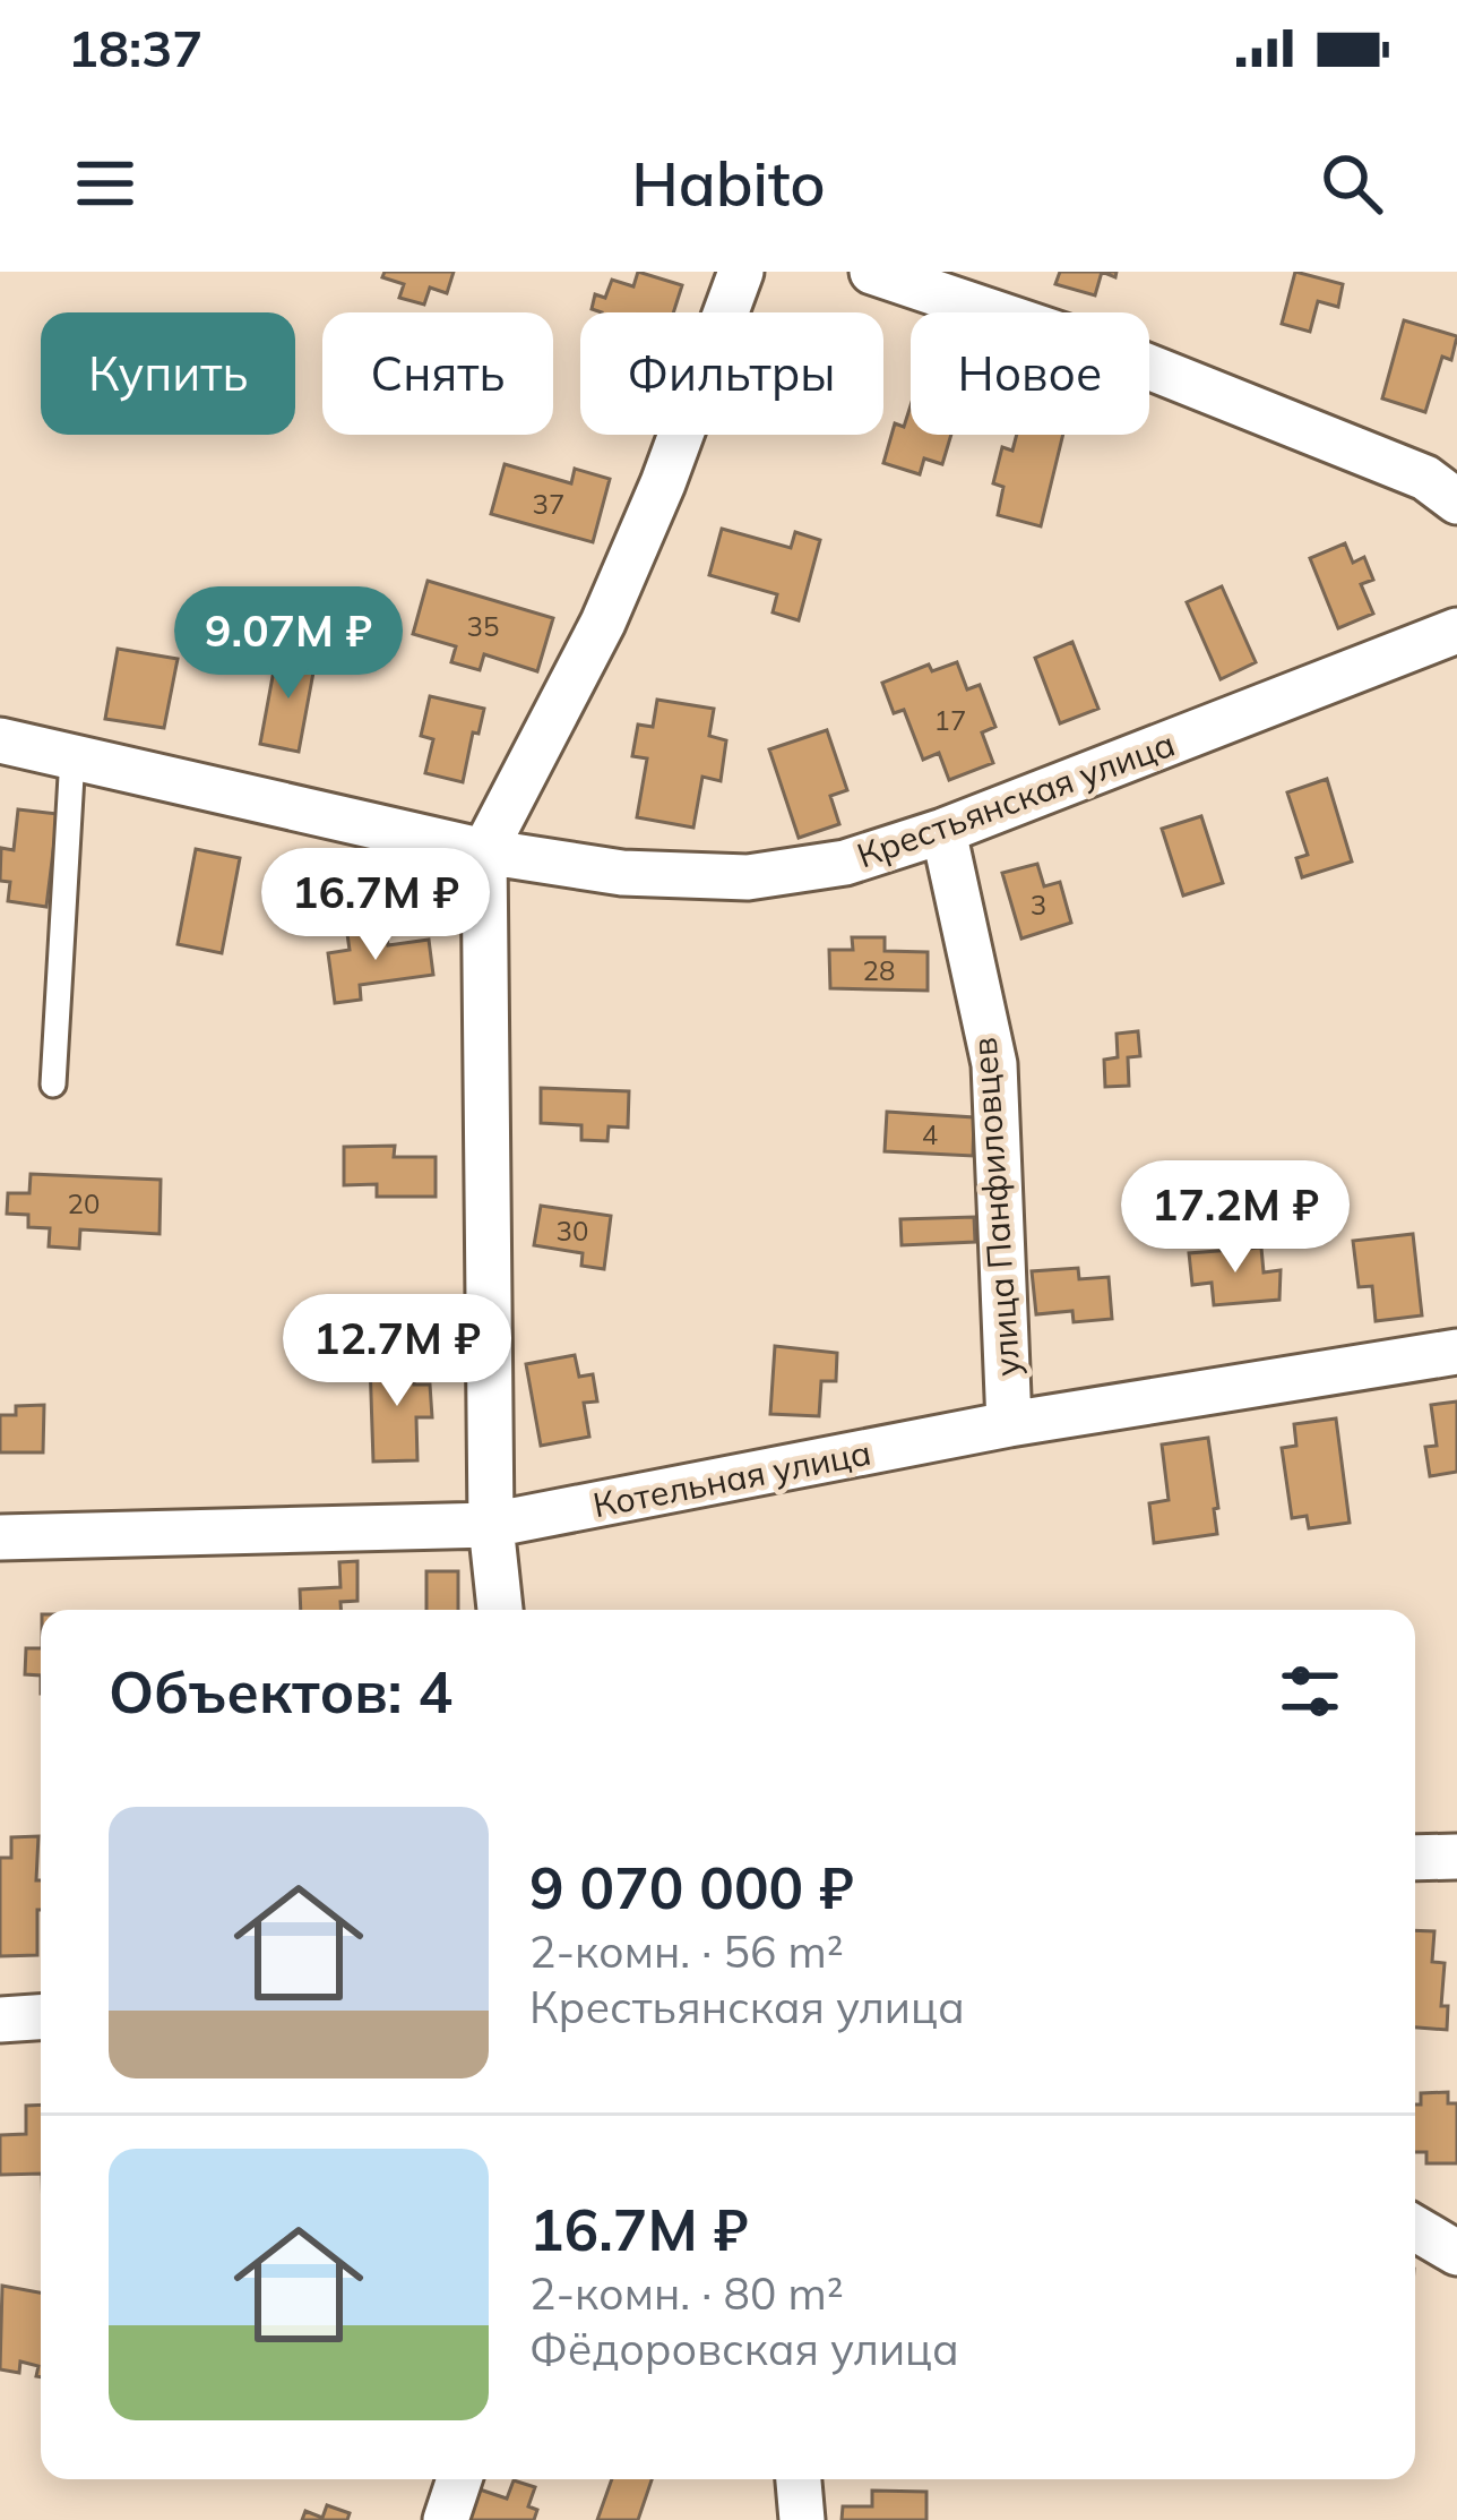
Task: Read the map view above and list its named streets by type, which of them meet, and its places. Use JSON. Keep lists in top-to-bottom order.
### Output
{
  "streets": {
    "street": ["Крестьянская улица", "улица Панфиловцев", "Котельная улица"]
  },
  "crossings": [
    ["Крестьянская улица", "улица Панфиловцев"],
    ["улица Панфиловцев", "Котельная улица"]
  ],
  "house_numbers": [
    "37",
    "35",
    "17",
    "3",
    "28",
    "4",
    "20",
    "30"
  ],
  "page": {
    "status": "18:37",
    "header": "Habito",
    "chip": [
      "Купить",
      "Снять",
      "Фильтры",
      "Новое"
    ],
    "price": [
      "9.07M ₽",
      "16.7M ₽",
      "17.2M ₽",
      "12.7M ₽"
    ],
    "heading": "Объектов: 4",
    "list": [
      {
        "name": "9 070 000 ₽",
        "note": "2-комн. · 56 m² · Крестьянская улица"
      },
      {
        "name": "16.7M ₽",
        "note": "2-комн. · 80 m² · Фёдоровская улица"
      }
    ]
  }
}
